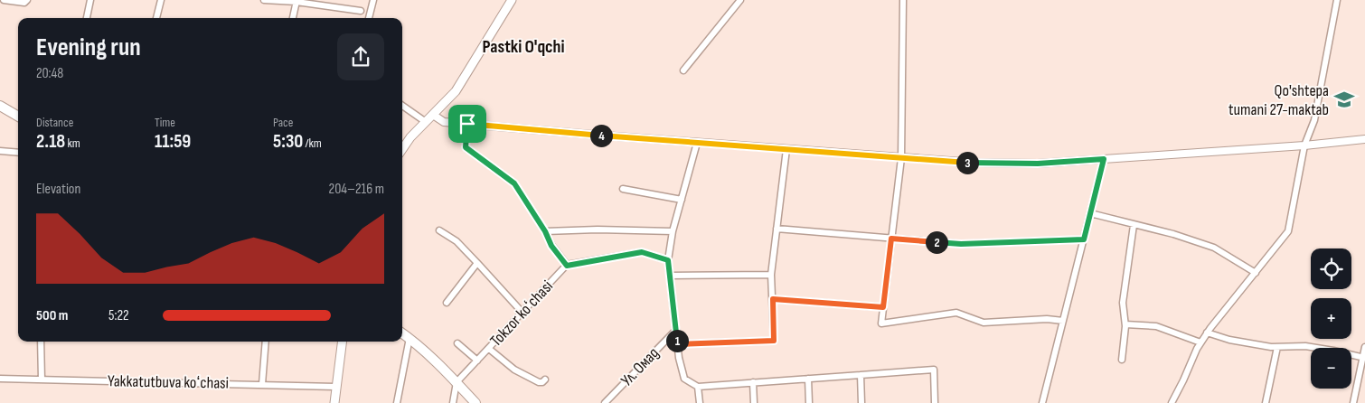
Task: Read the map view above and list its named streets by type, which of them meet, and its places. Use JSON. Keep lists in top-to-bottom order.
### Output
{
  "streets": {
    "street": ["Tokzor koʻchasi", "Ул. Омад", "Yakkatutbuva koʻchasi"]
  },
  "districts": ["Pastki O'qchi"],
  "places": {
    "school or university": ["Qo'shtepa tumani 27-maktab"]
  },
  "page": {
    "heading": ["Evening run", "20:48"],
    "stats": [
      ["Distance", "2.18 km"],
      ["Time", "11:59"],
      ["Pace", "5:30 /km"]
    ],
    "pins": [
      "4",
      "3",
      "2",
      "1"
    ],
    "chart": ["Elevation", "204–216 m"],
    "map_buttons": ["+", "−"],
    "list": [
      {
        "name": "500 m",
        "note": "5:22"
      }
    ]
  }
}
